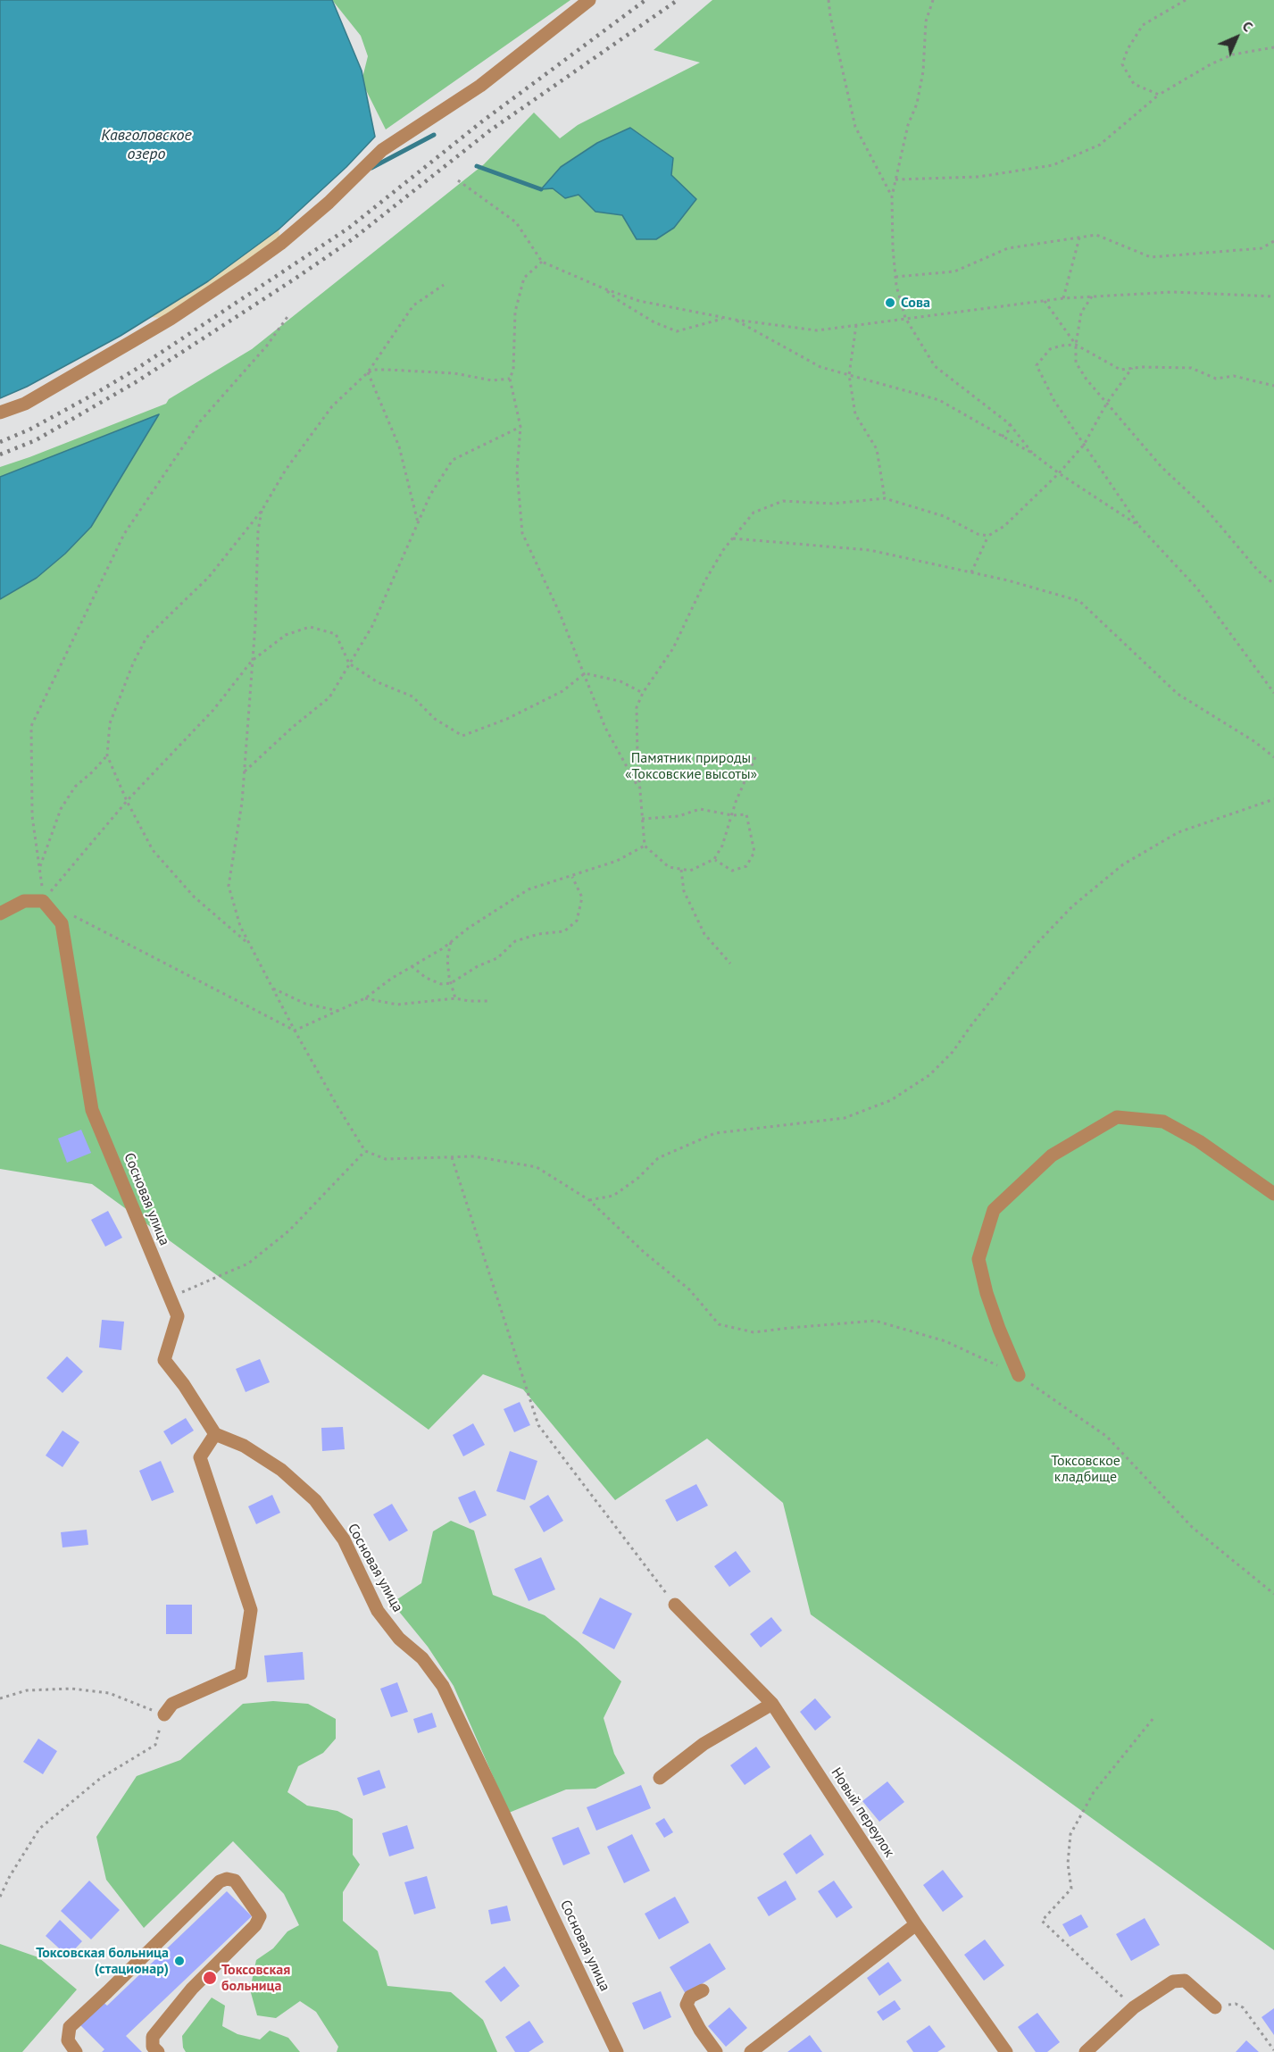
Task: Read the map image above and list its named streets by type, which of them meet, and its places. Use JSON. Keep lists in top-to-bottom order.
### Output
{
  "streets": {
    "street": ["Сосновая улица", "Новый переулок"]
  },
  "water": ["Кавголовское озеро"],
  "parks": ["Памятник природы «Токсовские высоты»", "Токсовское кладбище"],
  "places": ["Сова", "Токсовская больница (стационар)", "Токсовская больница"],
  "north": "top right"
}
